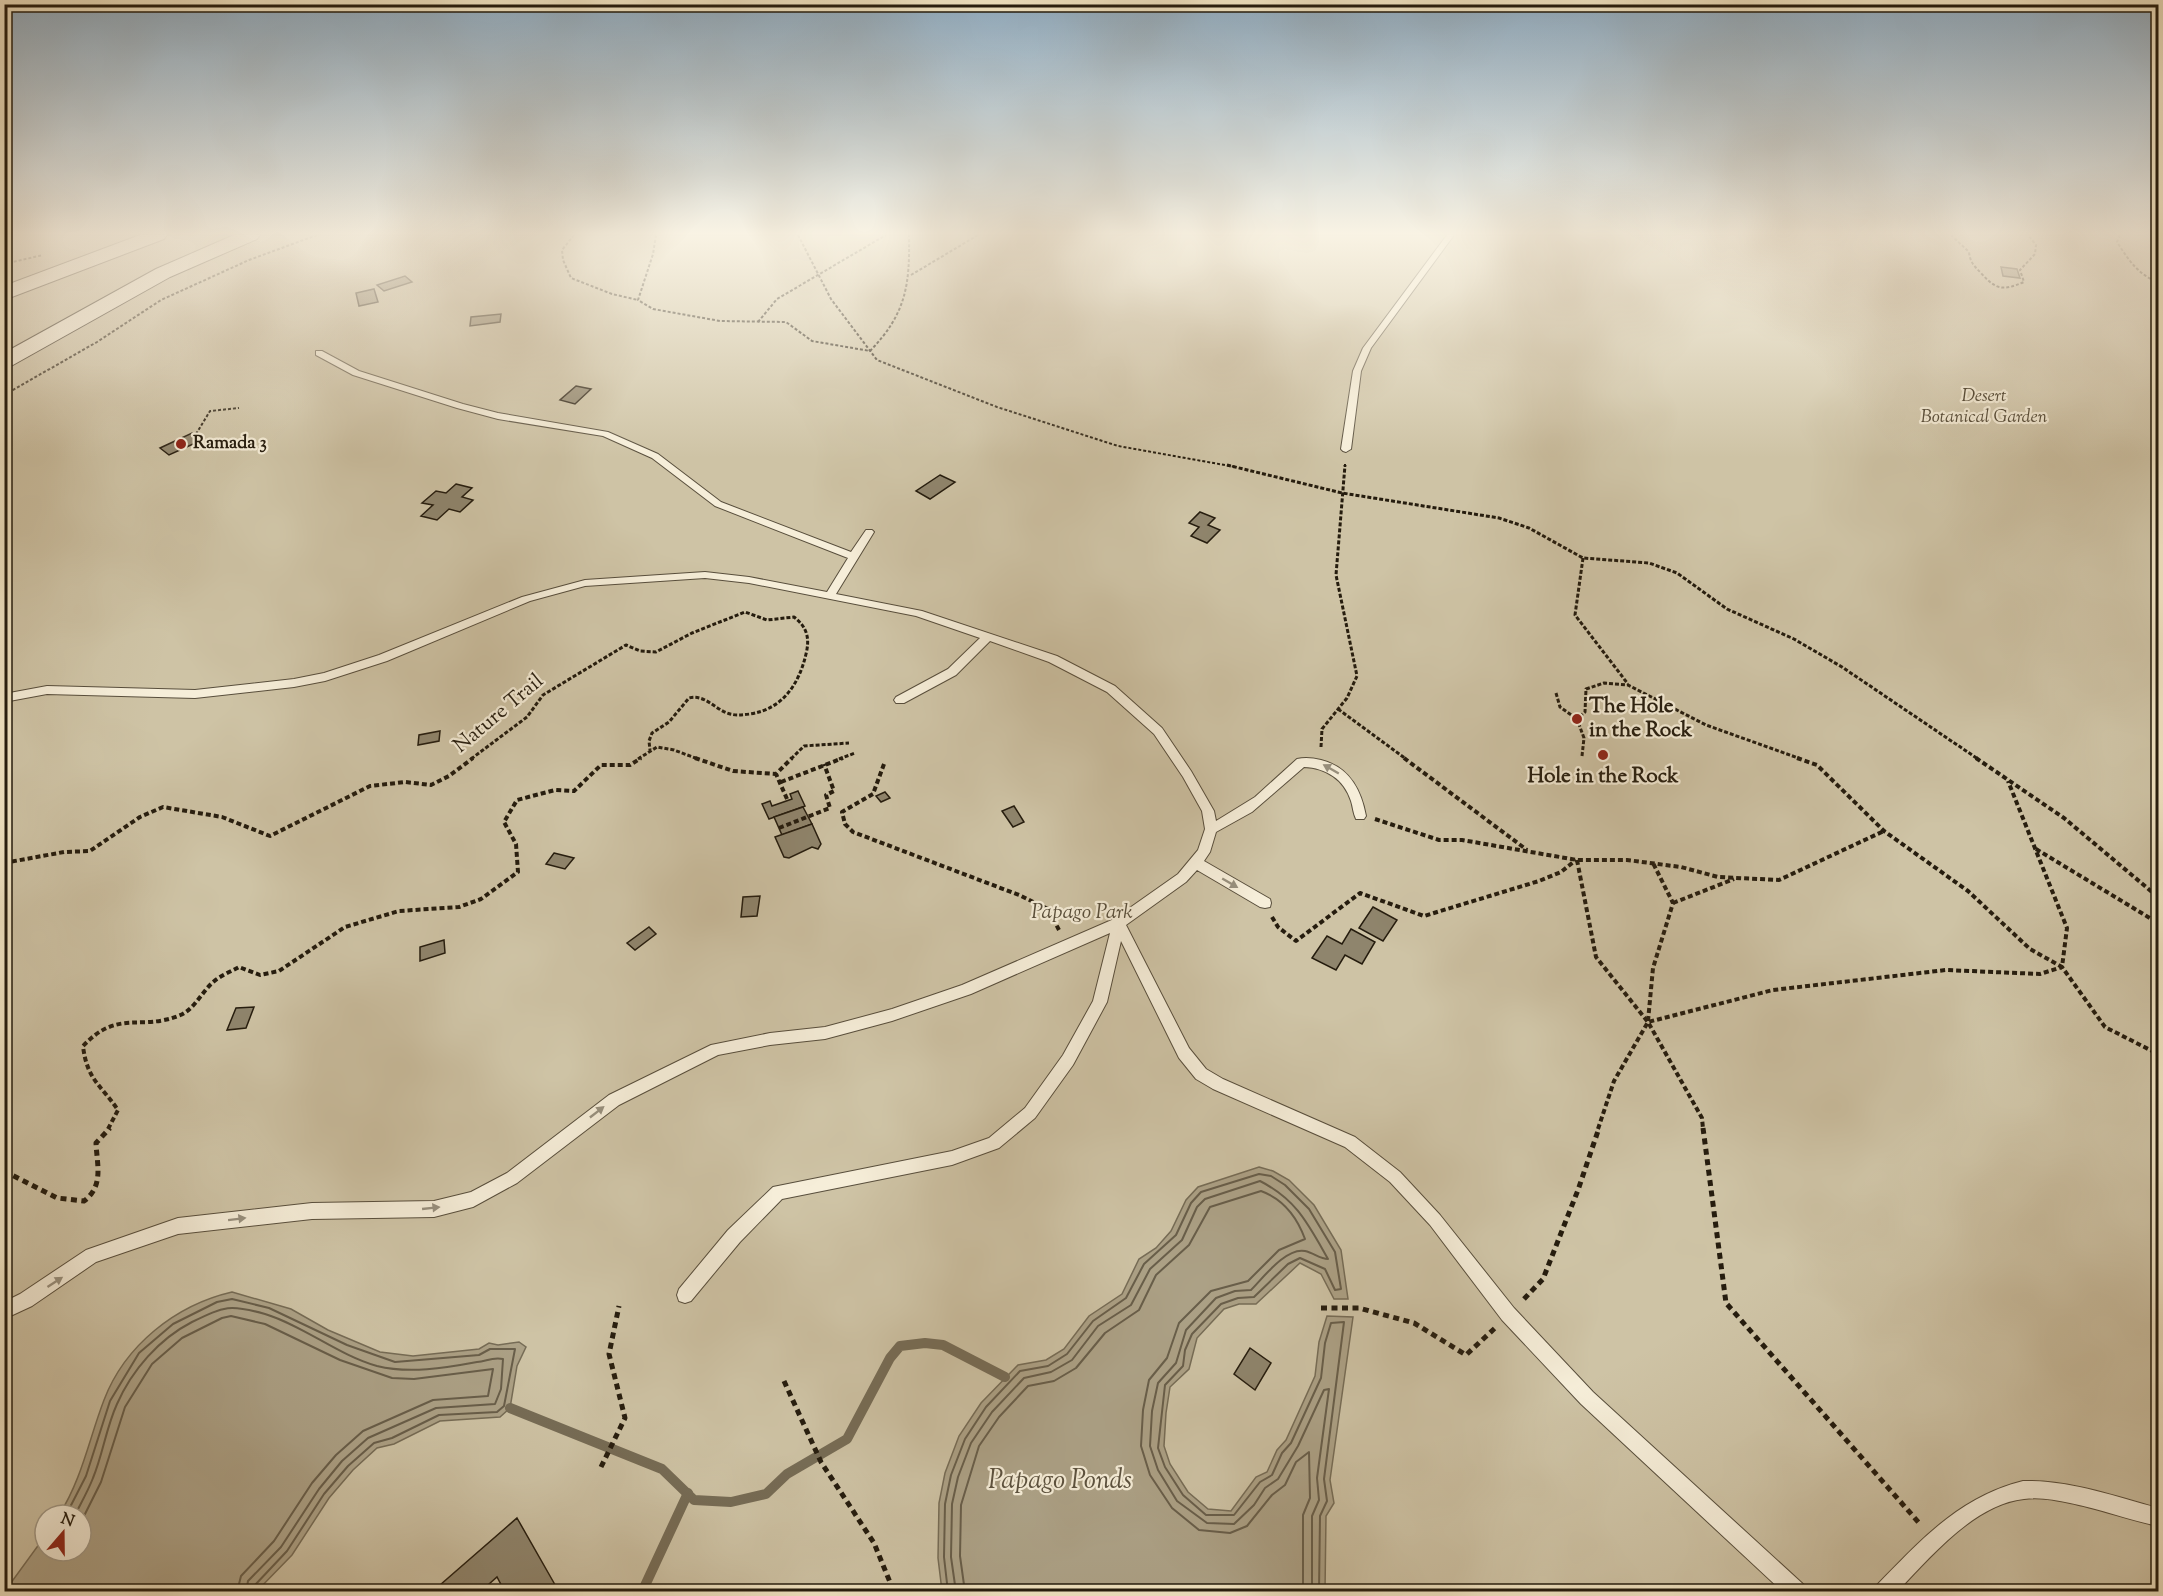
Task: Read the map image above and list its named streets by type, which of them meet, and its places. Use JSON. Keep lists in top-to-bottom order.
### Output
{
  "streets": {
    "path": ["Nature Trail"]
  },
  "water": ["Papago Ponds"],
  "parks": ["Desert Botanical Garden", "Papago Park"],
  "places": ["Ramada 3", "The Hole in the Rock", "Hole in the Rock"],
  "north": "top"
}
